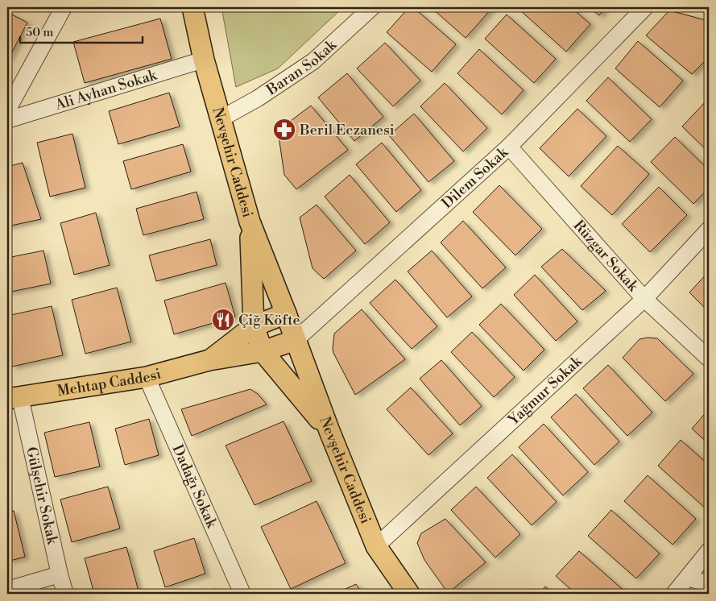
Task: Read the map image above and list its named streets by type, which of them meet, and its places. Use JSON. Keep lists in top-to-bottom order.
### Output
{
  "streets": {
    "main road": ["Nevşehir Caddesi", "Mehtap Caddesi"],
    "street": [
      "Baran Sokak",
      "Ali Ayhan Sokak",
      "Dilem Sokak",
      "Rüzgar Sokak",
      "Yağmur Sokak",
      "Dadağı Sokak",
      "Gülşehir Sokak"
    ]
  },
  "crossings": [
    ["Baran Sokak", "Nevşehir Caddesi"],
    ["Ali Ayhan Sokak", "Nevşehir Caddesi"],
    ["Nevşehir Caddesi", "Dilem Sokak"],
    ["Nevşehir Caddesi", "Mehtap Caddesi"],
    ["Nevşehir Caddesi", "Yağmur Sokak"],
    ["Dilem Sokak", "Rüzgar Sokak"],
    ["Dilem Sokak", "Mehtap Caddesi"],
    ["Rüzgar Sokak", "Yağmur Sokak"],
    ["Mehtap Caddesi", "Dadağı Sokak"],
    ["Mehtap Caddesi", "Gülşehir Sokak"]
  ],
  "places": {
    "pharmacy": ["Beril Eczanesi"],
    "restaurant": ["Çiğ Köfte"]
  },
  "scale_bar": "50 m"
}
